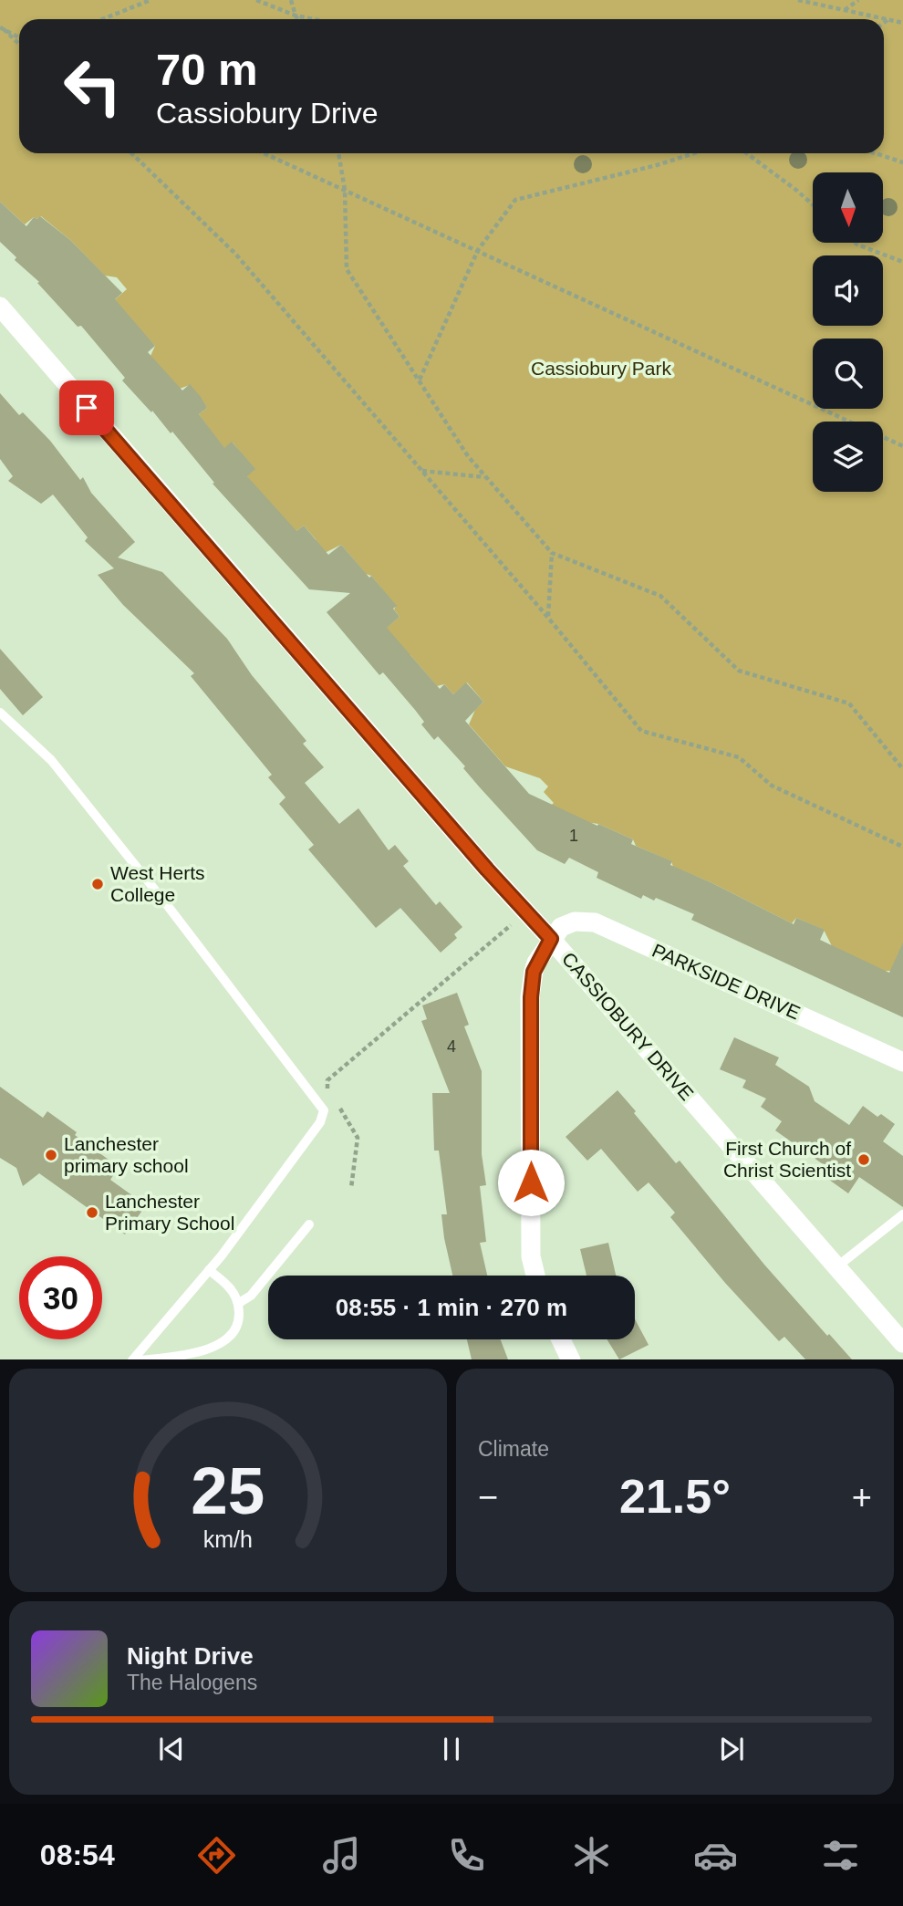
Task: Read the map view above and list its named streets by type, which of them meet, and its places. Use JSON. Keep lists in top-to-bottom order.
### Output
{
  "streets": {
    "street": ["PARKSIDE DRIVE", "CASSIOBURY DRIVE"]
  },
  "crossings": [
    ["PARKSIDE DRIVE", "CASSIOBURY DRIVE"]
  ],
  "parks": ["Cassiobury Park"],
  "places": [
    "West Herts College",
    "Lanchester primary school",
    "First Church of Christ Scientist",
    "Lanchester Primary School"
  ],
  "house_numbers": ["1", "4"],
  "north": "bottom",
  "page": {
    "turn": ["70 m", "Cassiobury Drive"],
    "limit": "30",
    "trip": "08:55 · 1 min · 270 m",
    "tile": "Climate",
    "heat": ["−", "21.5°", "+"],
    "song": ["Night Drive", "The Halogens"],
    "tabs": "08:54",
    "gauge": ["25", "km/h"]
  }
}
